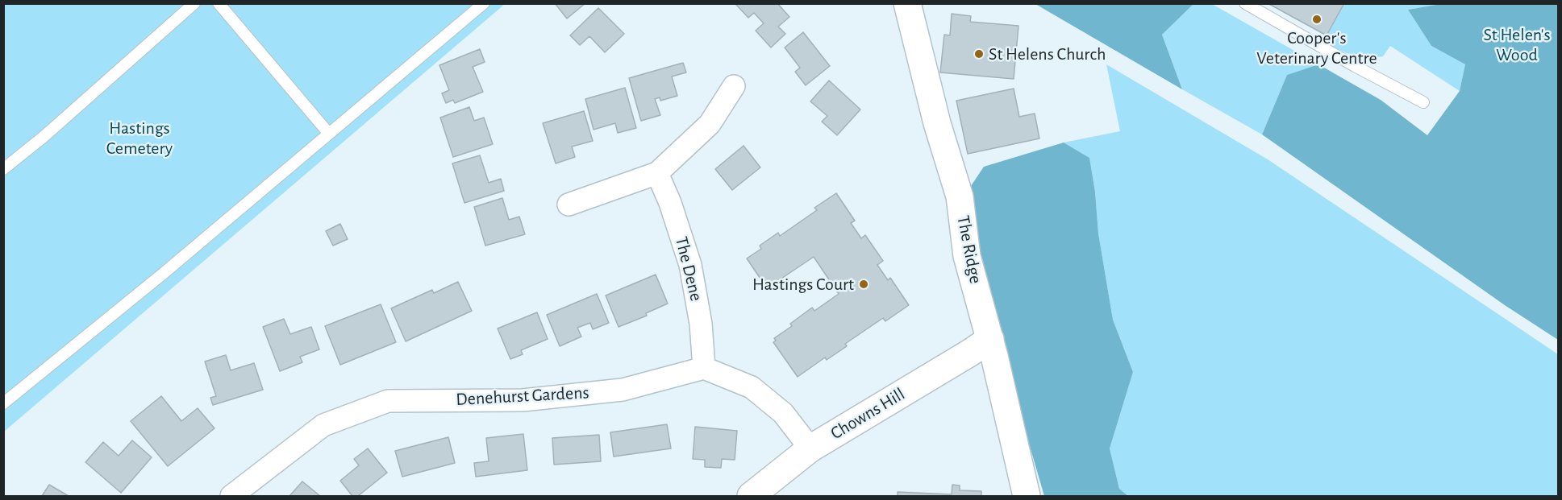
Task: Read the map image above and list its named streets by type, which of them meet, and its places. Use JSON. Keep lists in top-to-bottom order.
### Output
{
  "streets": {
    "main road": ["The Ridge", "Chowns Hill"],
    "street": ["The Dene", "Denehurst Gardens"]
  },
  "crossings": [
    ["The Ridge", "Chowns Hill"],
    ["The Dene", "Denehurst Gardens"]
  ],
  "parks": ["St Helen's Wood", "Hastings Cemetery"],
  "places": ["Cooper's Veterinary Centre", "St Helens Church", "Hastings Court"]
}
